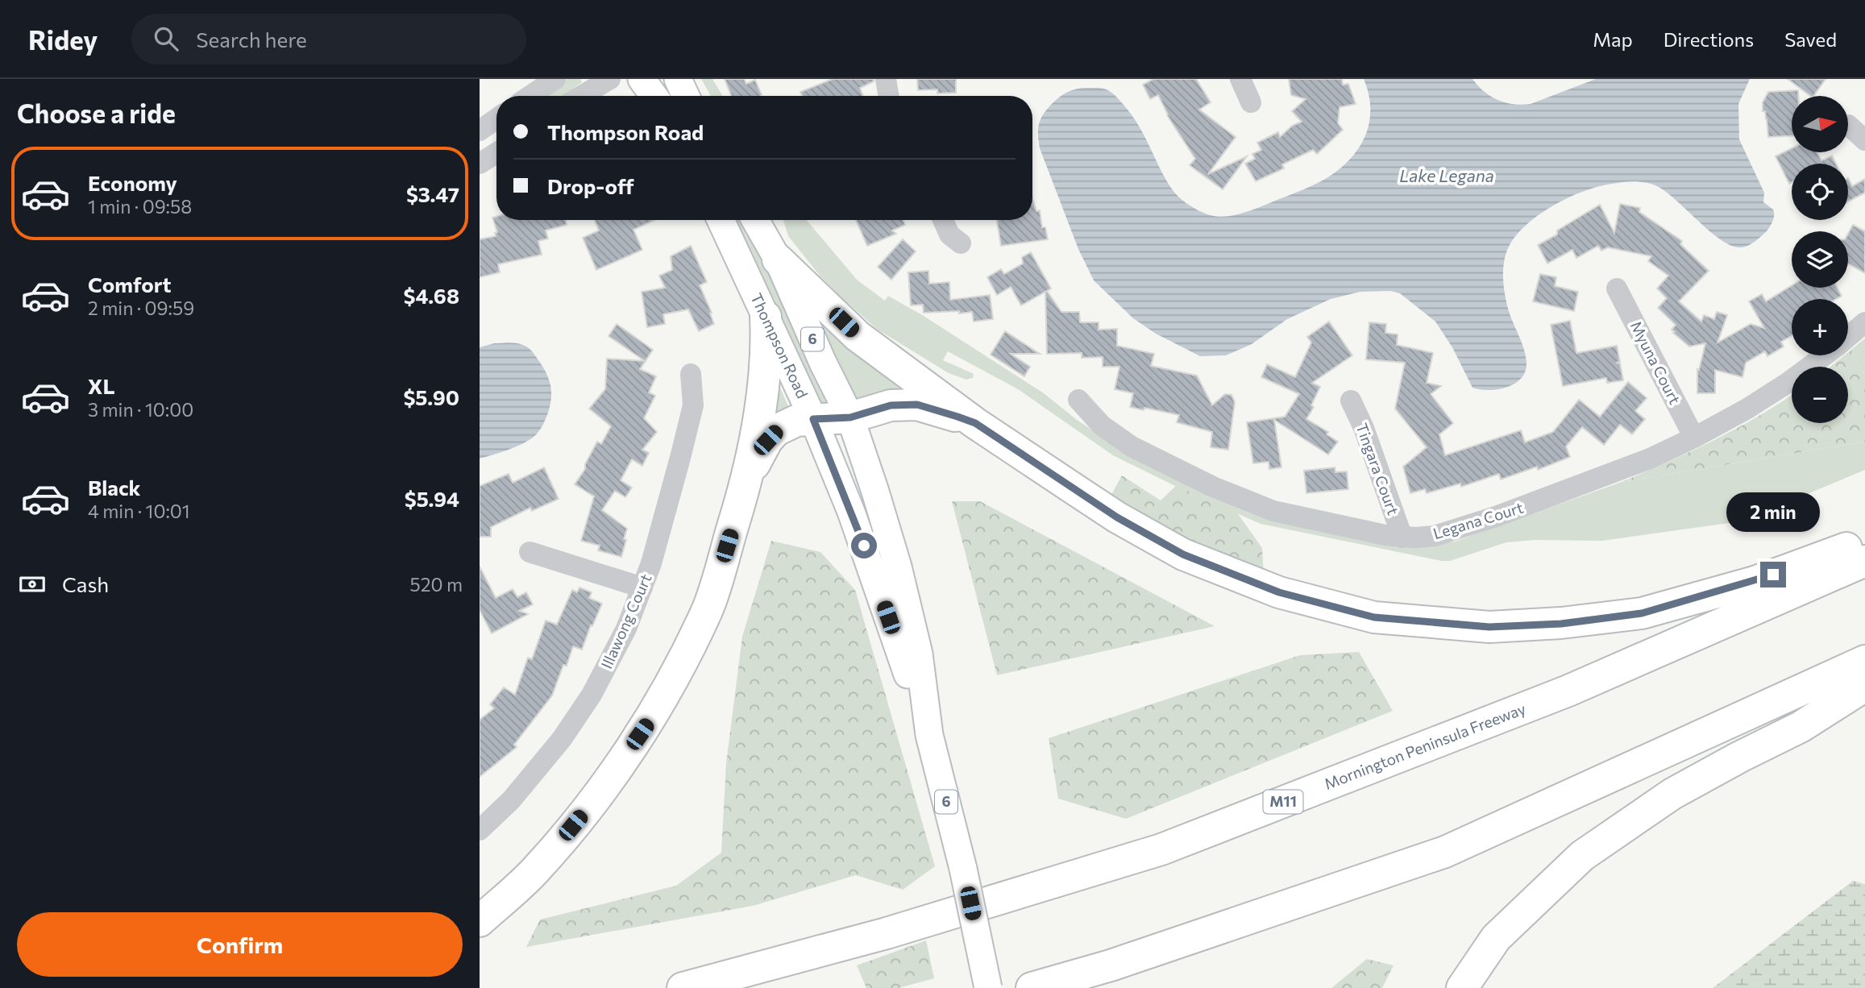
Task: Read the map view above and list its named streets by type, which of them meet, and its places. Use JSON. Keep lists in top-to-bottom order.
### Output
{
  "streets": {
    "highway": ["Mornington Peninsula Freeway", "M11"],
    "main road": ["6", "Thompson Road"],
    "street": [
      "Myuna Court",
      "Tingara Court",
      "Legana Court",
      "Illawong Court"
    ]
  },
  "crossings": [
    ["Myuna Court", "Legana Court"],
    ["Tingara Court", "Legana Court"]
  ],
  "water": ["Lake Legana"],
  "north": "right",
  "page": {
    "header": "Ridey",
    "search": "Search here",
    "nav": ["Map", "Directions", "Saved"],
    "heading": "Choose a ride",
    "map_buttons": ["+", "−"],
    "banner": ["Thompson Road", "Drop-off"],
    "list": [
      {
        "name": "Economy",
        "note": "1 min · 09:58",
        "value": "$3.47"
      },
      {
        "name": "Comfort",
        "note": "2 min · 09:59",
        "value": "$4.68"
      },
      {
        "name": "XL",
        "note": "3 min · 10:00",
        "value": "$5.90"
      },
      {
        "name": "Black",
        "note": "4 min · 10:01",
        "value": "$5.94"
      }
    ],
    "bubble": "2 min",
    "pay": ["Cash", "520 m"],
    "buttons": "Confirm"
  }
}
